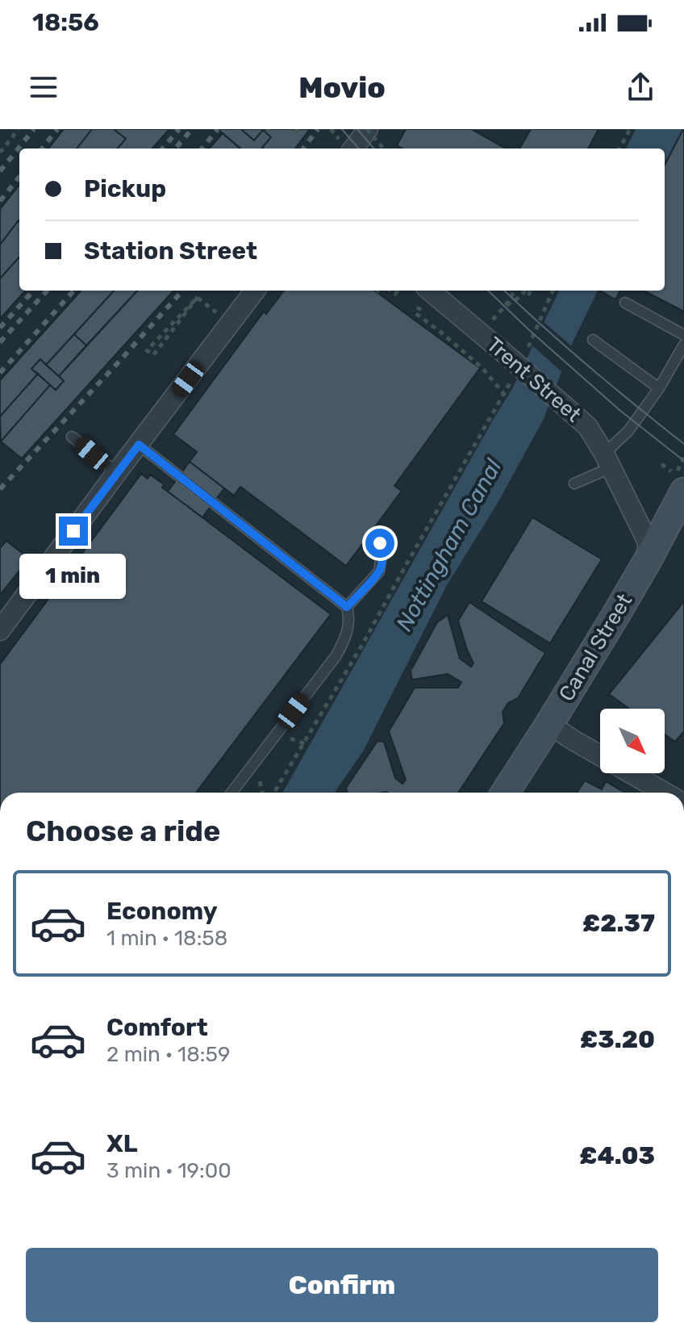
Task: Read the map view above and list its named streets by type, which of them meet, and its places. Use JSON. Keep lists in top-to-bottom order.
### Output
{
  "streets": {
    "street": ["Trent Street", "Canal Street"]
  },
  "crossings": [
    ["Trent Street", "Canal Street"]
  ],
  "water": ["Nottingham Canal"],
  "north": "bottom right",
  "page": {
    "status": "18:56",
    "header": "Movio",
    "banner": ["Pickup", "Station Street"],
    "bubble": "1 min",
    "heading": "Choose a ride",
    "list": [
      {
        "name": "Economy",
        "note": "1 min · 18:58",
        "value": "£2.37"
      },
      {
        "name": "Comfort",
        "note": "2 min · 18:59",
        "value": "£3.20"
      },
      {
        "name": "XL",
        "note": "3 min · 19:00",
        "value": "£4.03"
      }
    ],
    "buttons": "Confirm"
  }
}
